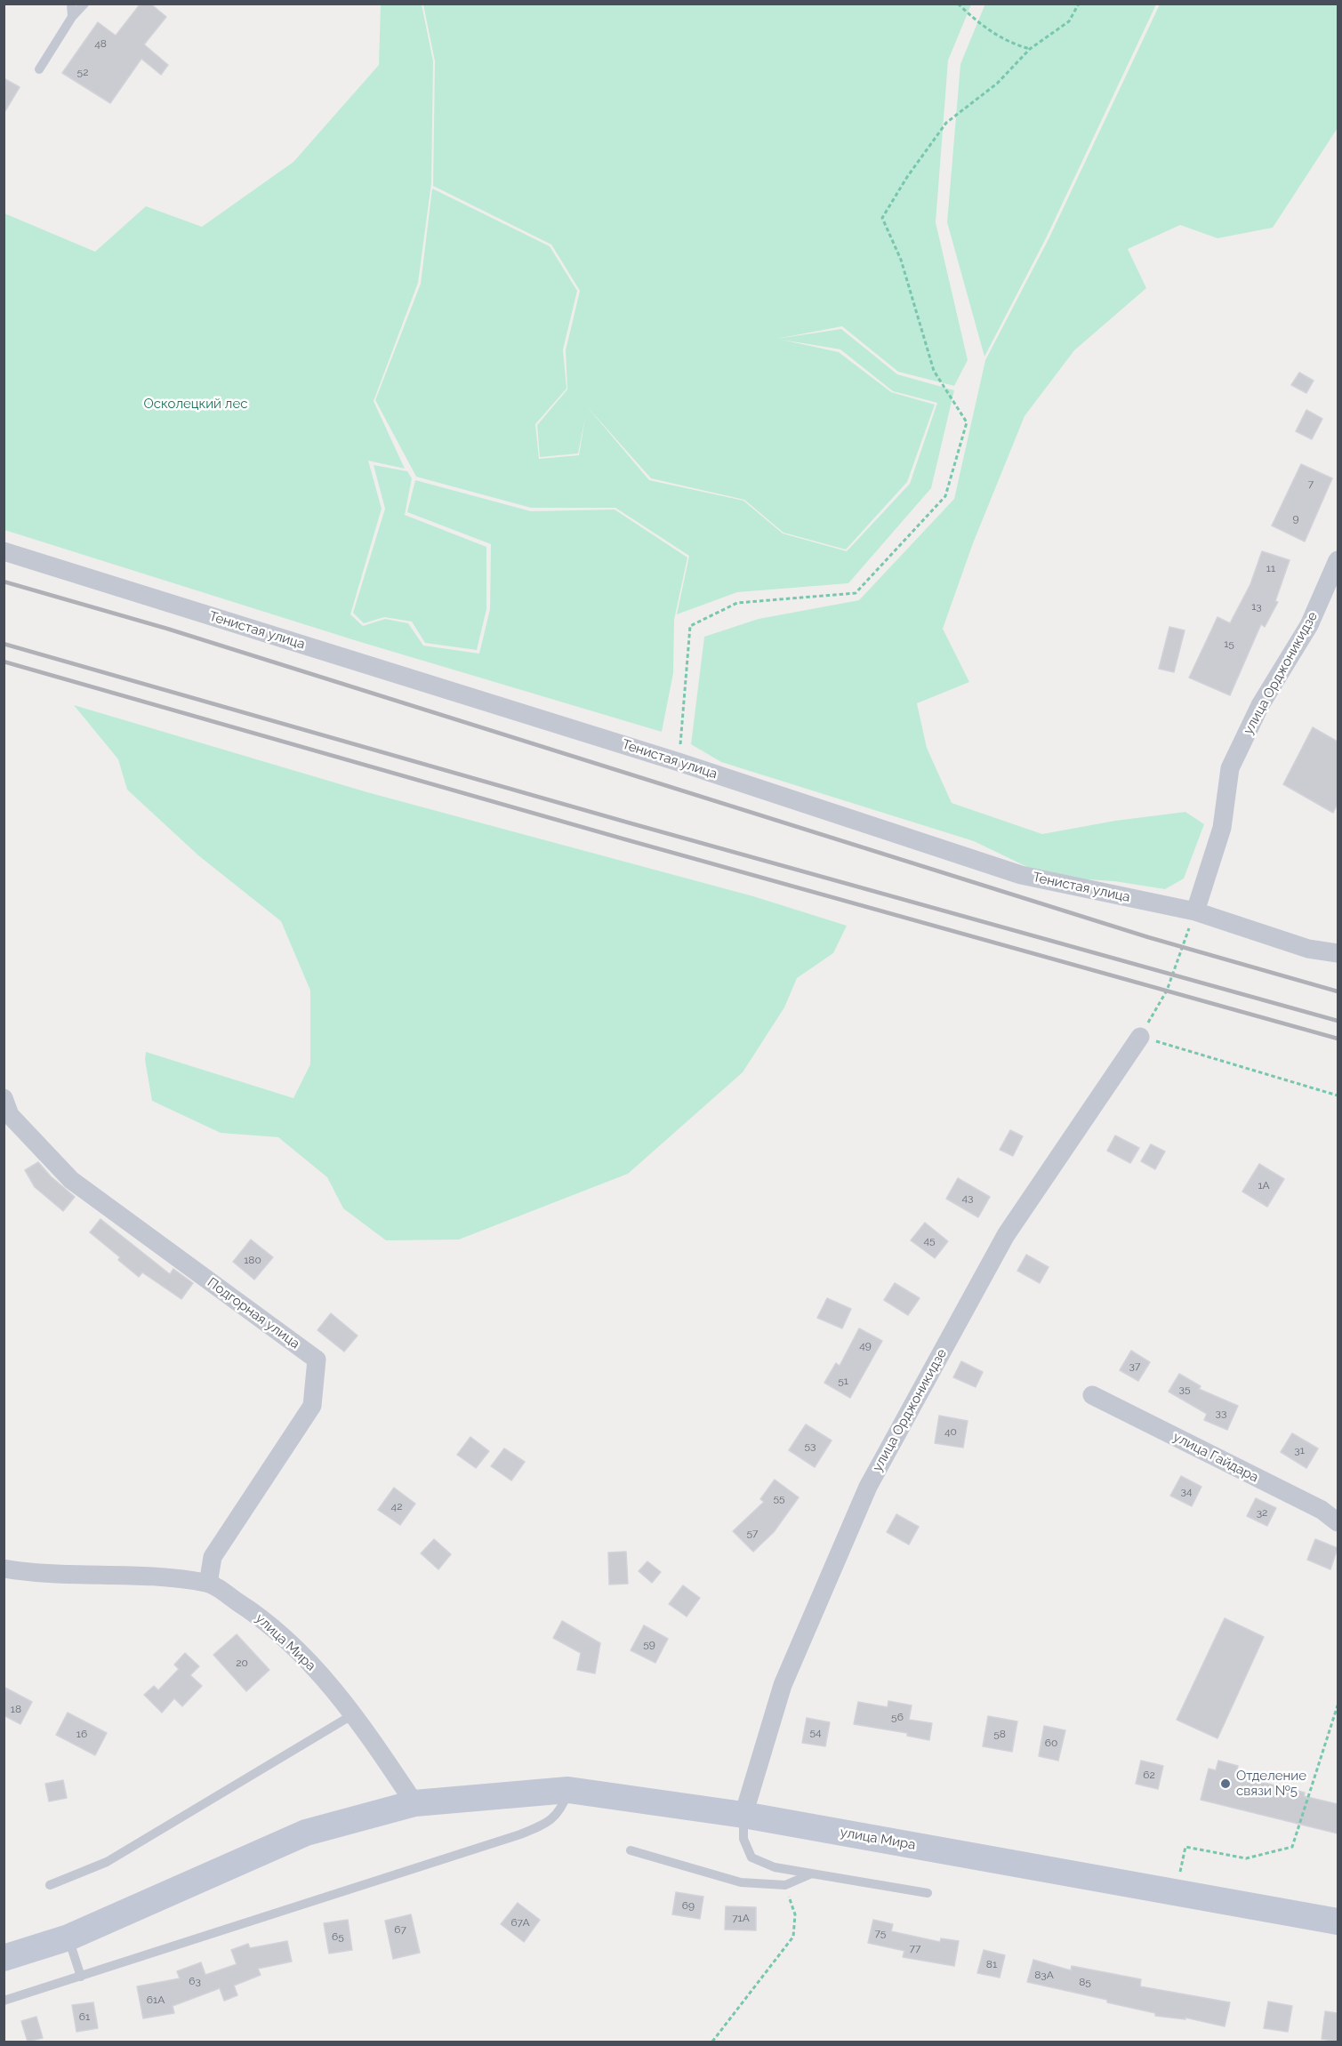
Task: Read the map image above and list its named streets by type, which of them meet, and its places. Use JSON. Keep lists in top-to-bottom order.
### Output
{
  "streets": {
    "main road": ["улица Мира"],
    "street": [
      "Тенистая улица",
      "улица Орджоникидзе",
      "Подгорная улица",
      "улица Гайдара"
    ]
  },
  "crossings": [
    ["Тенистая улица", "улица Орджоникидзе"],
    ["улица Орджоникидзе", "улица Мира"],
    ["Подгорная улица", "улица Мира"]
  ],
  "parks": ["Осколецкий лес"],
  "places": ["Отделение связи №5"],
  "house_numbers": [
    "48",
    "52",
    "7",
    "9",
    "11",
    "13",
    "15",
    "1А",
    "43",
    "45",
    "180",
    "49",
    "37",
    "51",
    "35",
    "33",
    "40",
    "53",
    "31",
    "34",
    "55",
    "42",
    "32",
    "57",
    "59",
    "20",
    "18",
    "56",
    "54",
    "16",
    "58",
    "60",
    "62",
    "69",
    "71А",
    "67А",
    "67",
    "75",
    "65",
    "77",
    "81",
    "83А",
    "63",
    "85",
    "61А",
    "61"
  ]
}
